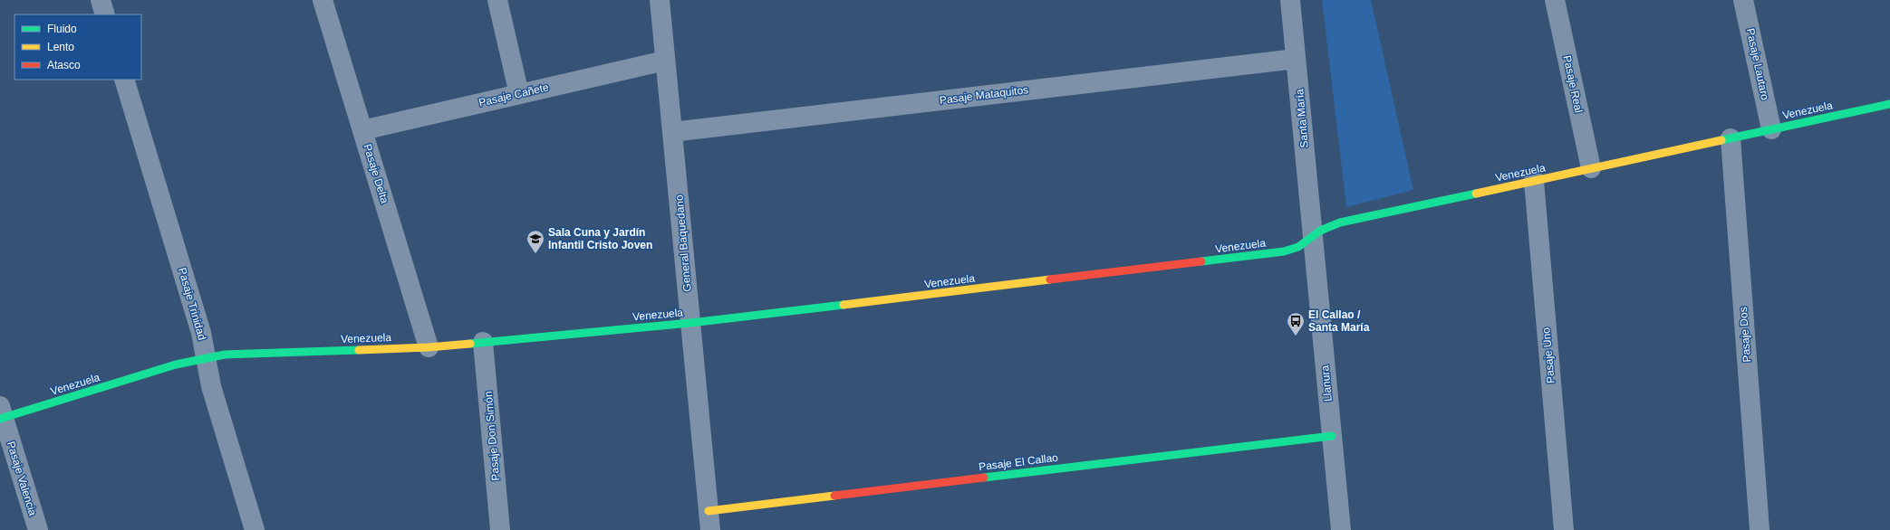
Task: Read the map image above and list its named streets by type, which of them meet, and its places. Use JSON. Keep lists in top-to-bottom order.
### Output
{
  "streets": {
    "street": [
      "Pasaje Lautaro",
      "Pasaje Real",
      "Pasaje Cañete",
      "Pasaje Mataquitos",
      "Venezuela",
      "Santa María",
      "Pasaje Delta",
      "General Baquedano",
      "Pasaje Trinidad",
      "Pasaje Dos",
      "Pasaje Uno",
      "Llanura",
      "Pasaje Don Simón",
      "Pasaje El Callao",
      "Pasaje Valencia"
    ]
  },
  "crossings": [
    ["Pasaje Lautaro", "Venezuela"],
    ["Pasaje Real", "Venezuela"],
    ["Pasaje Cañete", "Pasaje Delta"],
    ["Pasaje Cañete", "General Baquedano"],
    ["Pasaje Mataquitos", "Santa María"],
    ["Pasaje Mataquitos", "General Baquedano"],
    ["Venezuela", "Santa María"],
    ["Venezuela", "Pasaje Delta"],
    ["Venezuela", "General Baquedano"],
    ["Venezuela", "Pasaje Trinidad"],
    ["Venezuela", "Pasaje Dos"],
    ["Venezuela", "Pasaje Uno"],
    ["Venezuela", "Llanura"],
    ["Venezuela", "Pasaje Don Simón"],
    ["Venezuela", "Pasaje Valencia"],
    ["Santa María", "Llanura"],
    ["General Baquedano", "Pasaje El Callao"],
    ["Llanura", "Pasaje El Callao"]
  ],
  "places": {
    "school or university": ["Sala Cuna y Jardín Infantil Cristo Joven"],
    "bus stop": ["El Callao / Santa María"]
  },
  "legend": ["Fluido", "Lento", "Atasco"]
}
